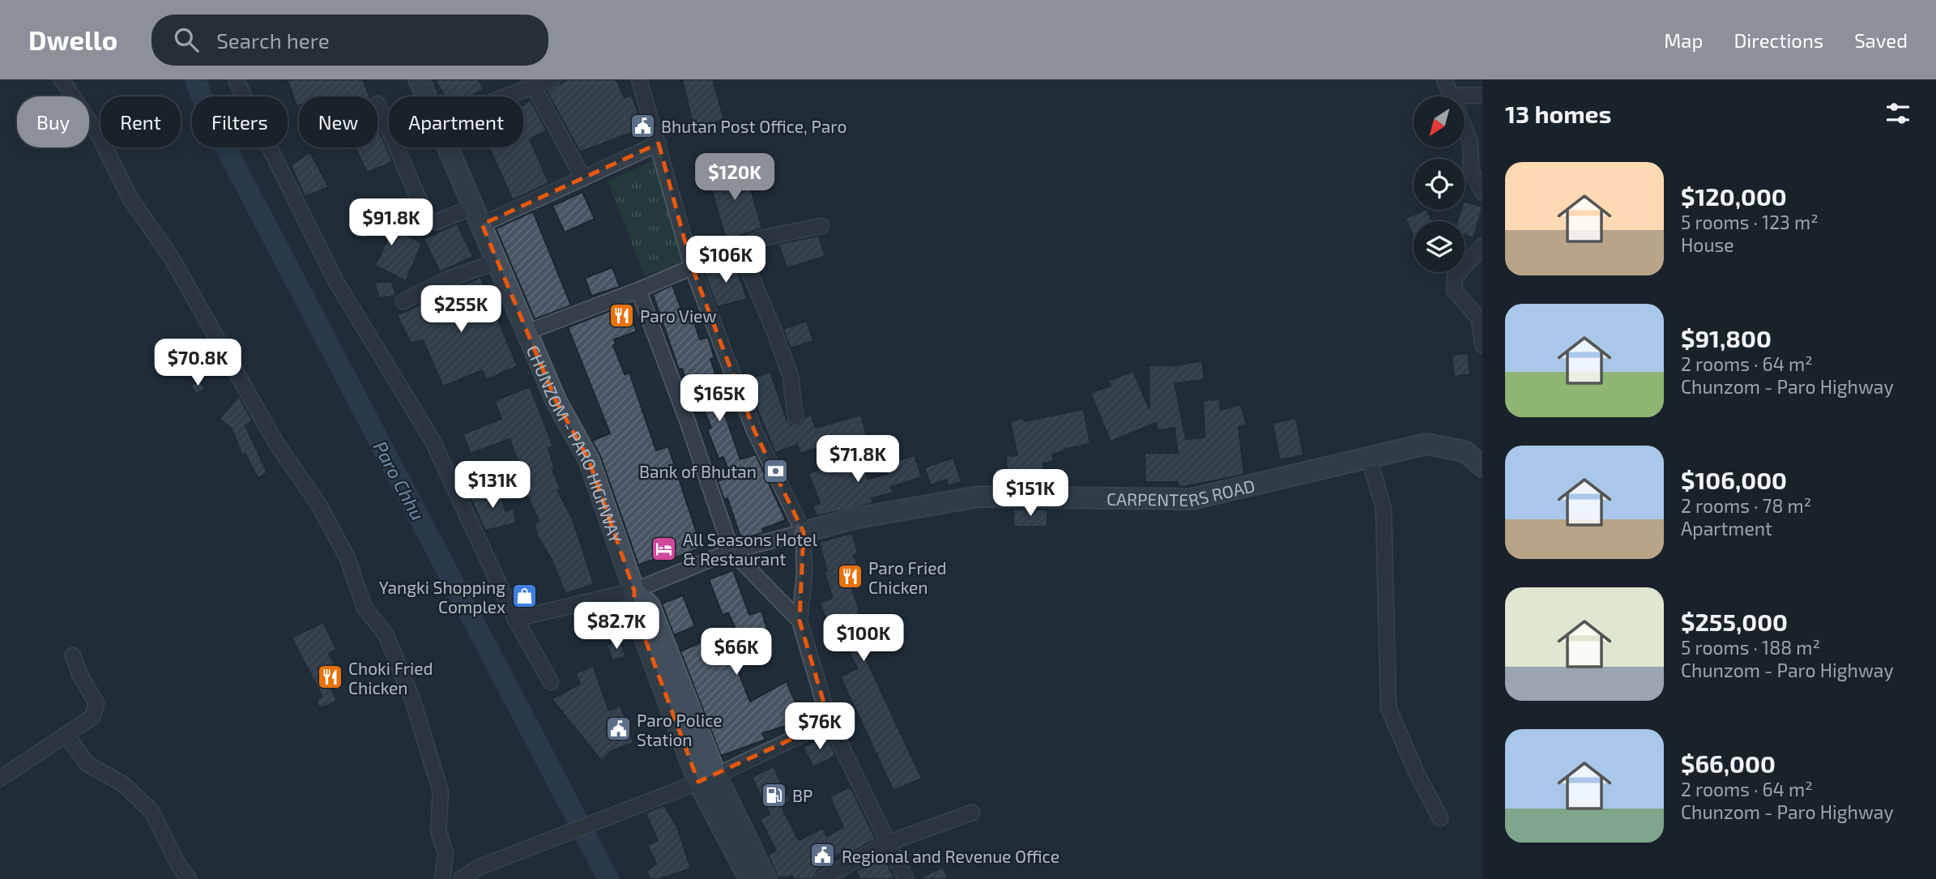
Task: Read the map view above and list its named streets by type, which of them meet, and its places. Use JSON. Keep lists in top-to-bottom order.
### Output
{
  "streets": {
    "street": ["CHUNZOM - PARO HIGHWAY", "CARPENTERS ROAD"]
  },
  "water": ["Paro Chhu"],
  "places": {
    "public building": ["Bhutan Post Office, Paro", "Paro Police Station", "Regional and Revenue Office"],
    "restaurant": ["Paro View", "Paro Fried Chicken", "Choki Fried Chicken"],
    "bank": ["Bank of Bhutan"],
    "hotel": ["All Seasons Hotel & Restaurant"],
    "shop": ["Yangki Shopping Complex"],
    "fuel station": ["BP"]
  },
  "north": "bottom left",
  "page": {
    "header": "Dwello",
    "search": "Search here",
    "nav": ["Map", "Directions", "Saved"],
    "heading": "13 homes",
    "chip": [
      "Buy",
      "Rent",
      "Filters",
      "New",
      "Apartment"
    ],
    "list": [
      {
        "name": "$120,000",
        "note": "5 rooms · 123 m² · House"
      },
      {
        "name": "$91,800",
        "note": "2 rooms · 64 m² · Chunzom - Paro Highway"
      },
      {
        "name": "$106,000",
        "note": "2 rooms · 78 m² · Apartment"
      },
      {
        "name": "$255,000",
        "note": "5 rooms · 188 m² · Chunzom - Paro Highway"
      },
      {
        "name": "$66,000",
        "note": "2 rooms · 64 m² · Chunzom - Paro Highway"
      }
    ],
    "price": [
      "$120K",
      "$91.8K",
      "$106K",
      "$255K",
      "$70.8K",
      "$165K",
      "$71.8K",
      "$131K",
      "$151K",
      "$82.7K",
      "$100K",
      "$66K",
      "$76K"
    ]
  }
}
